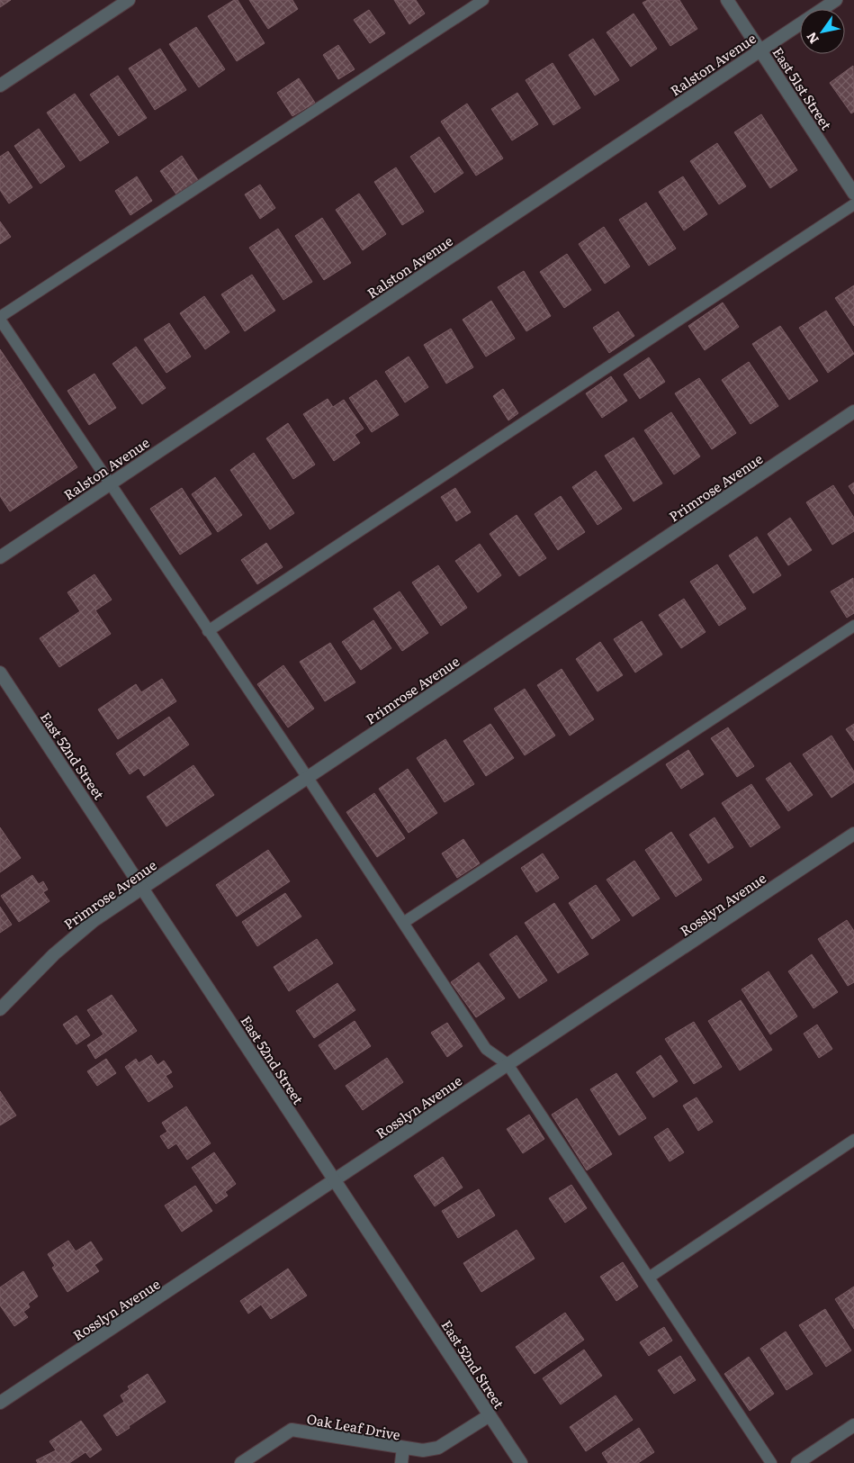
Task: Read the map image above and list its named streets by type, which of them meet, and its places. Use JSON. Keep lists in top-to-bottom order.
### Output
{
  "streets": {
    "street": [
      "Ralston Avenue",
      "East 51st Street",
      "Primrose Avenue",
      "East 52nd Street",
      "Rosslyn Avenue",
      "Oak Leaf Drive"
    ]
  },
  "crossings": [
    ["Ralston Avenue", "East 51st Street"],
    ["Primrose Avenue", "East 52nd Street"],
    ["East 52nd Street", "Rosslyn Avenue"]
  ],
  "north": "bottom left"
}
